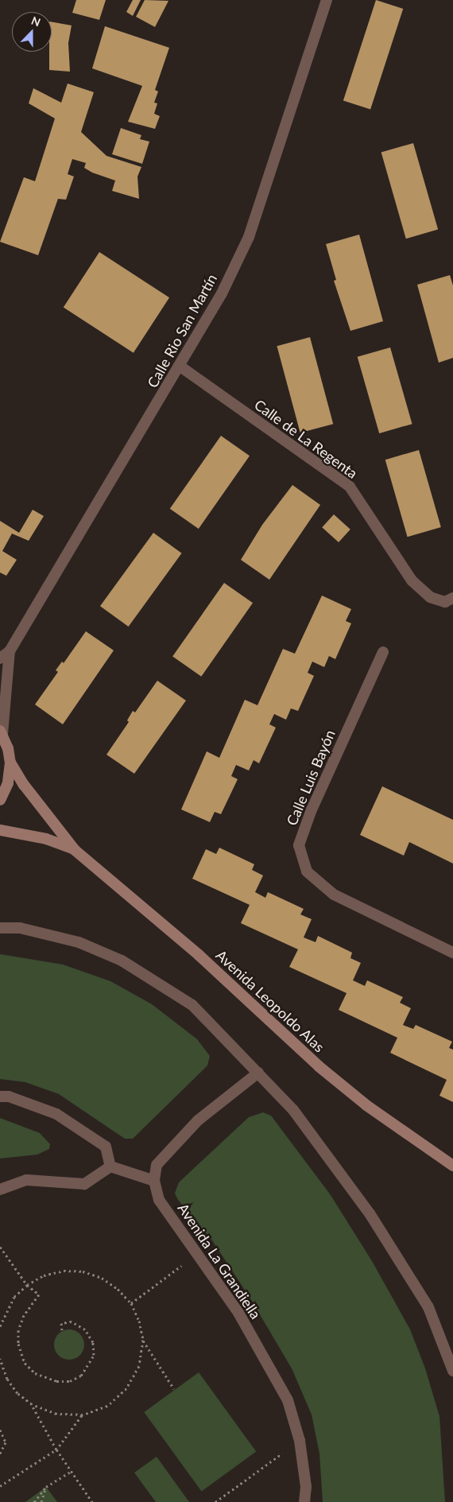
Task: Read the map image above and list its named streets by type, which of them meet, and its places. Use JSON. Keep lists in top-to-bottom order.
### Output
{
  "streets": {
    "main road": ["Avenida Leopoldo Alas"],
    "street": [
      "Calle Rio San Martín",
      "Calle de La Regenta",
      "Calle Luis Bayón",
      "Avenida La Grandiella"
    ]
  },
  "crossings": [
    ["Calle Rio San Martín", "Calle de La Regenta"]
  ],
  "north": "top"
}
